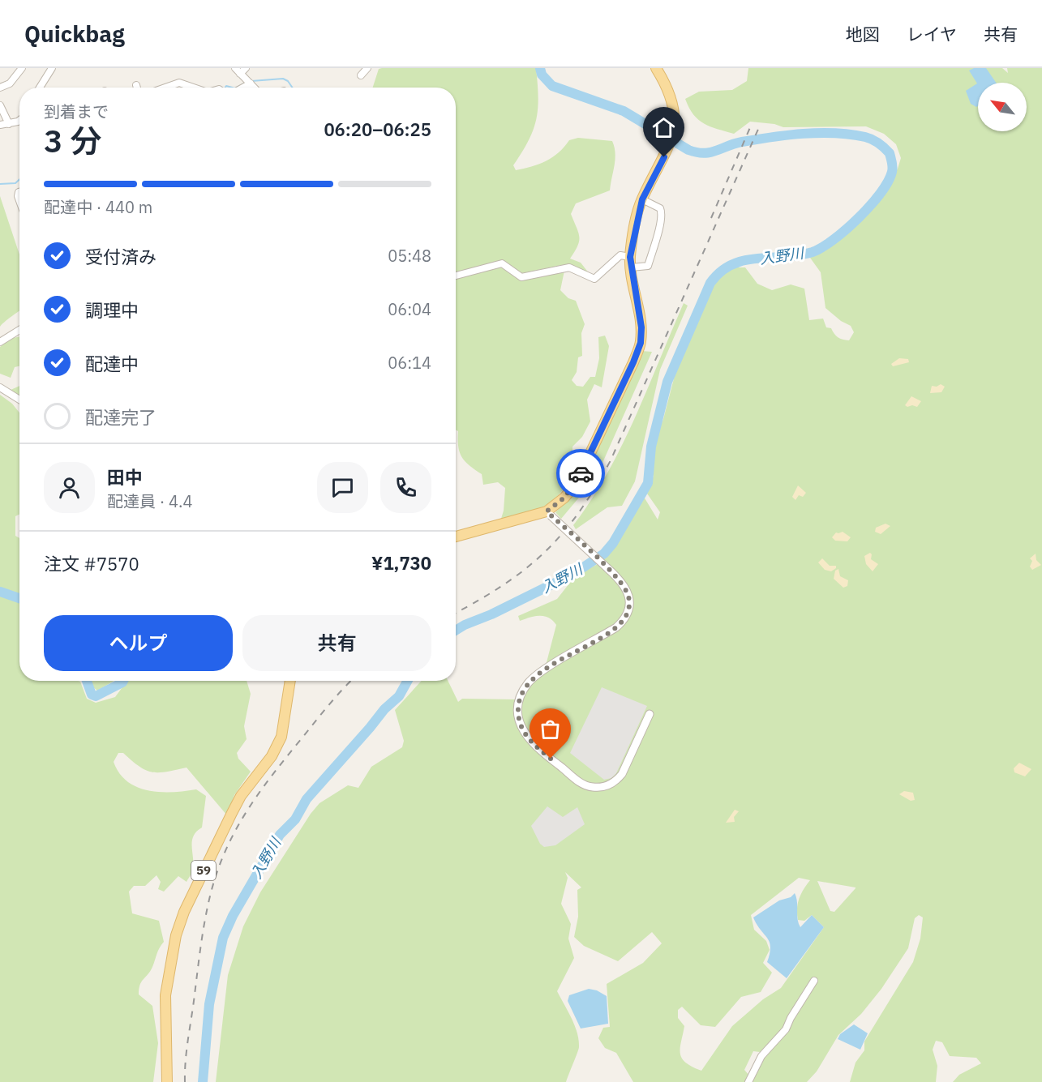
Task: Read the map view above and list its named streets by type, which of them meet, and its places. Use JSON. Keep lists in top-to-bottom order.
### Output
{
  "streets": {
    "main road": ["59"]
  },
  "water": ["入野川"],
  "north": "top left",
  "page": {
    "header": "Quickbag",
    "nav": ["地図", "レイヤ", "共有"],
    "heading": ["3 分", "到着まで", "06:20–06:25"],
    "panel": [
      "田中",
      "配達員 · 4.4",
      "注文 #7570",
      "¥1,730"
    ],
    "bar": "配達中 · 440 m",
    "list": [
      ["受付済み", "05:48"],
      ["調理中", "06:04"],
      ["配達中", "06:14"],
      "配達完了"
    ],
    "buttons": ["ヘルプ", "共有"]
  }
}
